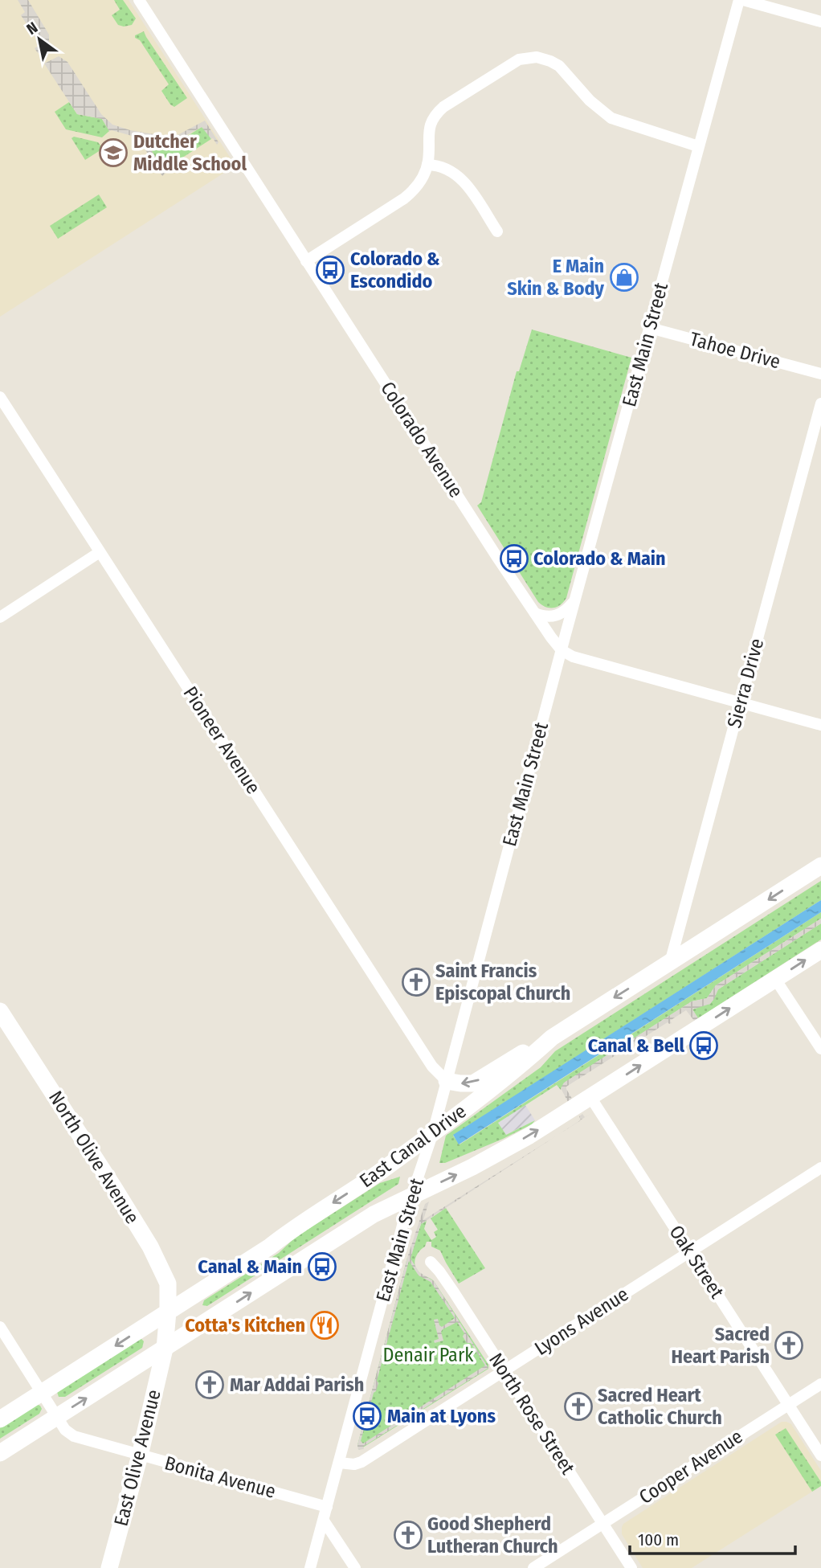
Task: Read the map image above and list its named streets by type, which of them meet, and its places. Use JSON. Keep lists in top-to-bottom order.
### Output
{
  "streets": {
    "main road": ["East Canal Drive", "North Olive Avenue", "East Olive Avenue"],
    "street": [
      "East Main Street",
      "Tahoe Drive",
      "Colorado Avenue",
      "Sierra Drive",
      "Pioneer Avenue",
      "Oak Street",
      "Lyons Avenue",
      "North Rose Street",
      "Cooper Avenue",
      "Bonita Avenue"
    ]
  },
  "crossings": [
    ["East Main Street", "Tahoe Drive"],
    ["East Main Street", "Colorado Avenue"],
    ["East Main Street", "Pioneer Avenue"],
    ["East Main Street", "East Canal Drive"],
    ["East Main Street", "Lyons Avenue"],
    ["East Main Street", "Bonita Avenue"],
    ["Sierra Drive", "East Canal Drive"],
    ["East Canal Drive", "North Olive Avenue"],
    ["East Canal Drive", "Oak Street"],
    ["East Canal Drive", "East Olive Avenue"],
    ["East Canal Drive", "Bonita Avenue"],
    ["North Olive Avenue", "East Olive Avenue"],
    ["Oak Street", "Lyons Avenue"],
    ["Oak Street", "Cooper Avenue"],
    ["Lyons Avenue", "North Rose Street"],
    ["North Rose Street", "Cooper Avenue"],
    ["East Olive Avenue", "Bonita Avenue"]
  ],
  "parks": ["Denair Park"],
  "places": {
    "school or university": ["Dutcher Middle School"],
    "bus stop": [
      "Colorado & Escondido",
      "Colorado & Main",
      "Canal & Bell",
      "Canal & Main",
      "Main at Lyons"
    ],
    "shop": ["E Main Skin & Body"],
    "church": [
      "Saint Francis Episcopal Church",
      "Sacred Heart Parish",
      "Mar Addai Parish",
      "Sacred Heart Catholic Church",
      "Good Shepherd Lutheran Church"
    ],
    "restaurant": ["Cotta's Kitchen"]
  },
  "scale_bar": "100 m",
  "north": "top left"
}
